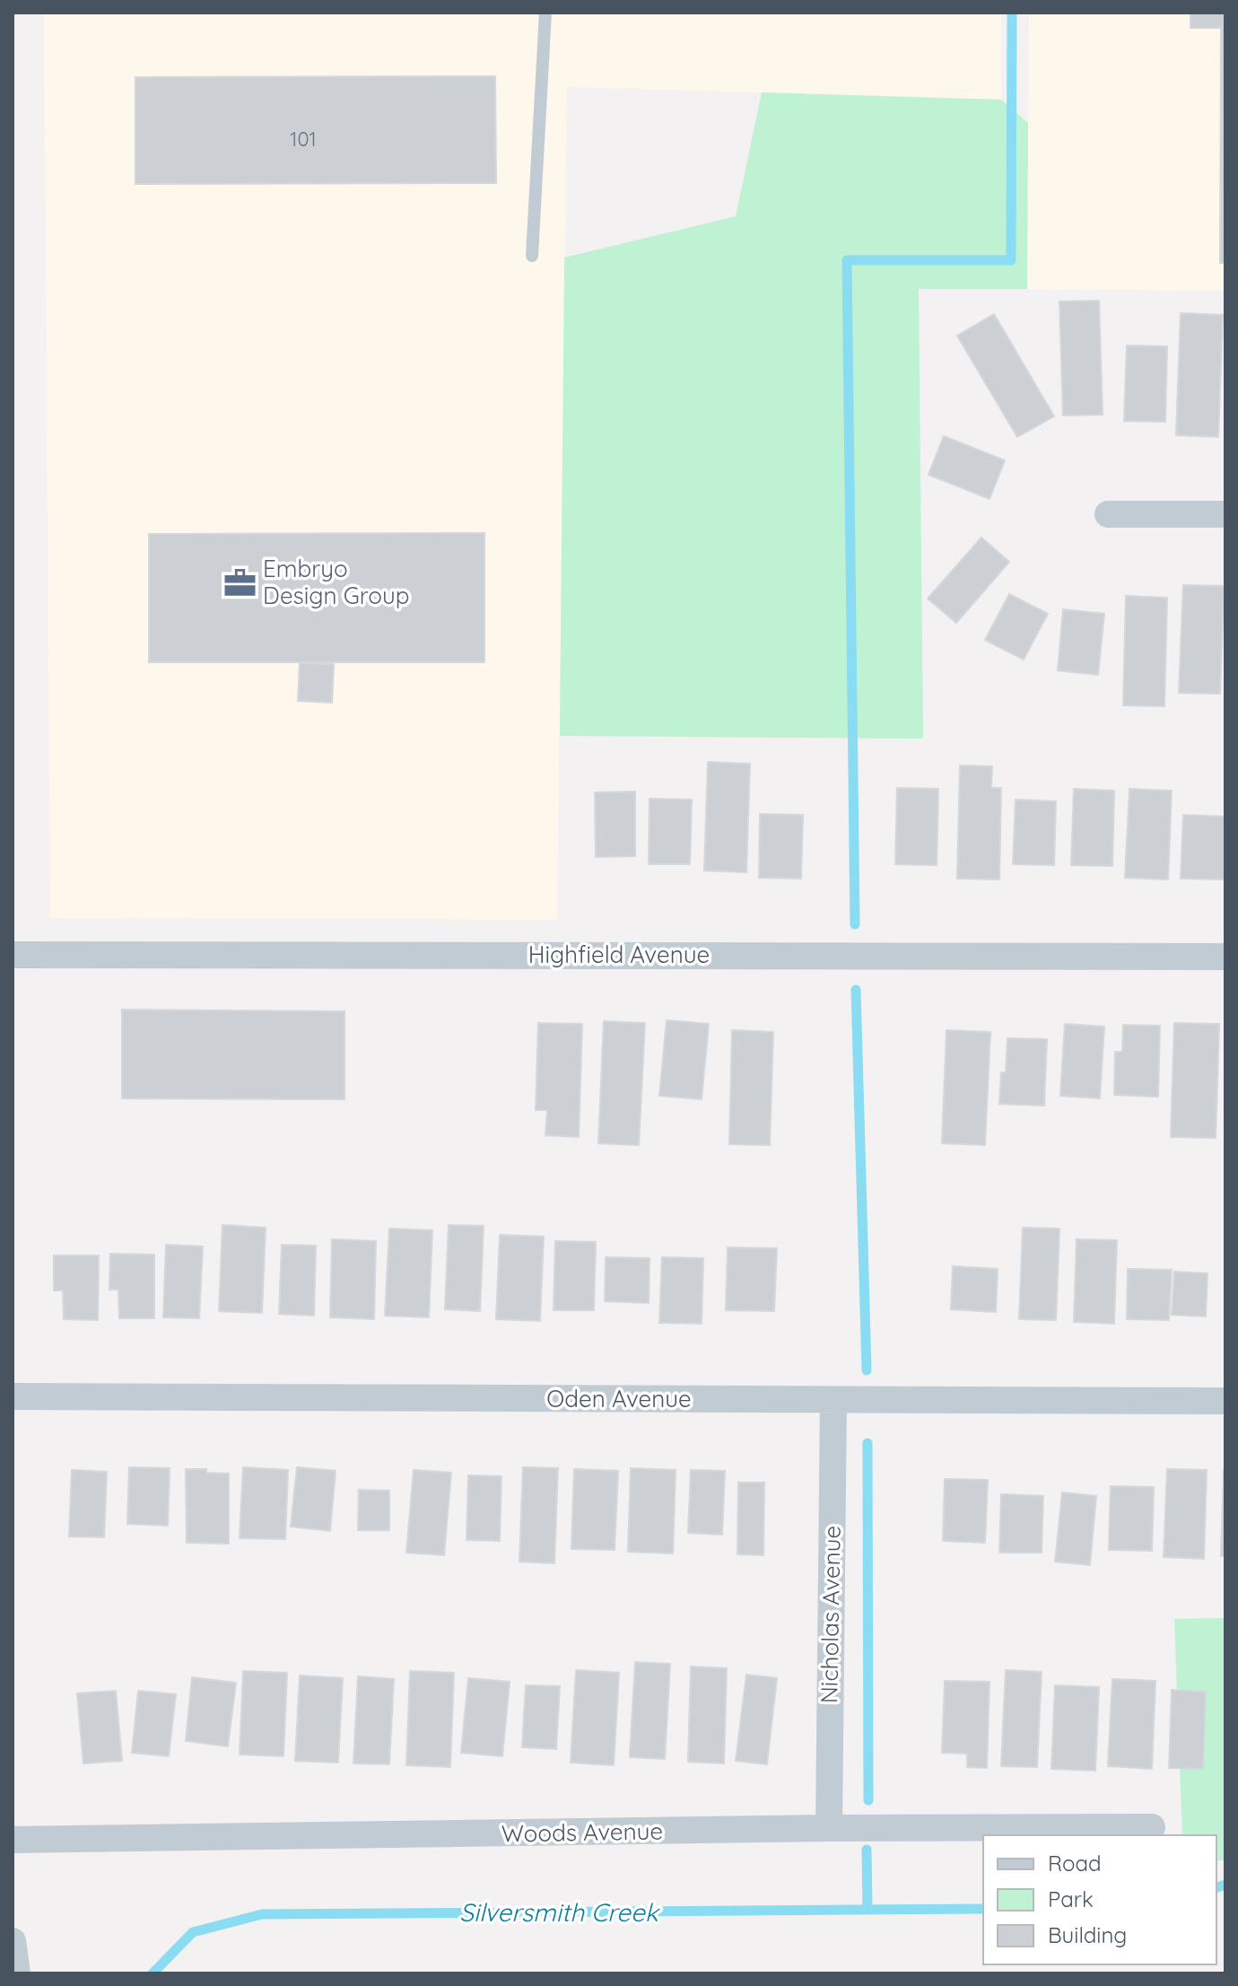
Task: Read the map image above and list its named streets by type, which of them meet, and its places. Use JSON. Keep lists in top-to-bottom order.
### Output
{
  "streets": {
    "street": [
      "Highfield Avenue",
      "Oden Avenue",
      "Nicholas Avenue",
      "Woods Avenue"
    ]
  },
  "crossings": [
    ["Oden Avenue", "Nicholas Avenue"],
    ["Nicholas Avenue", "Woods Avenue"]
  ],
  "water": ["Silversmith Creek"],
  "places": {
    "office": ["Embryo Design Group"]
  },
  "house_numbers": ["101"],
  "legend": ["Road", "Park", "Building"]
}
